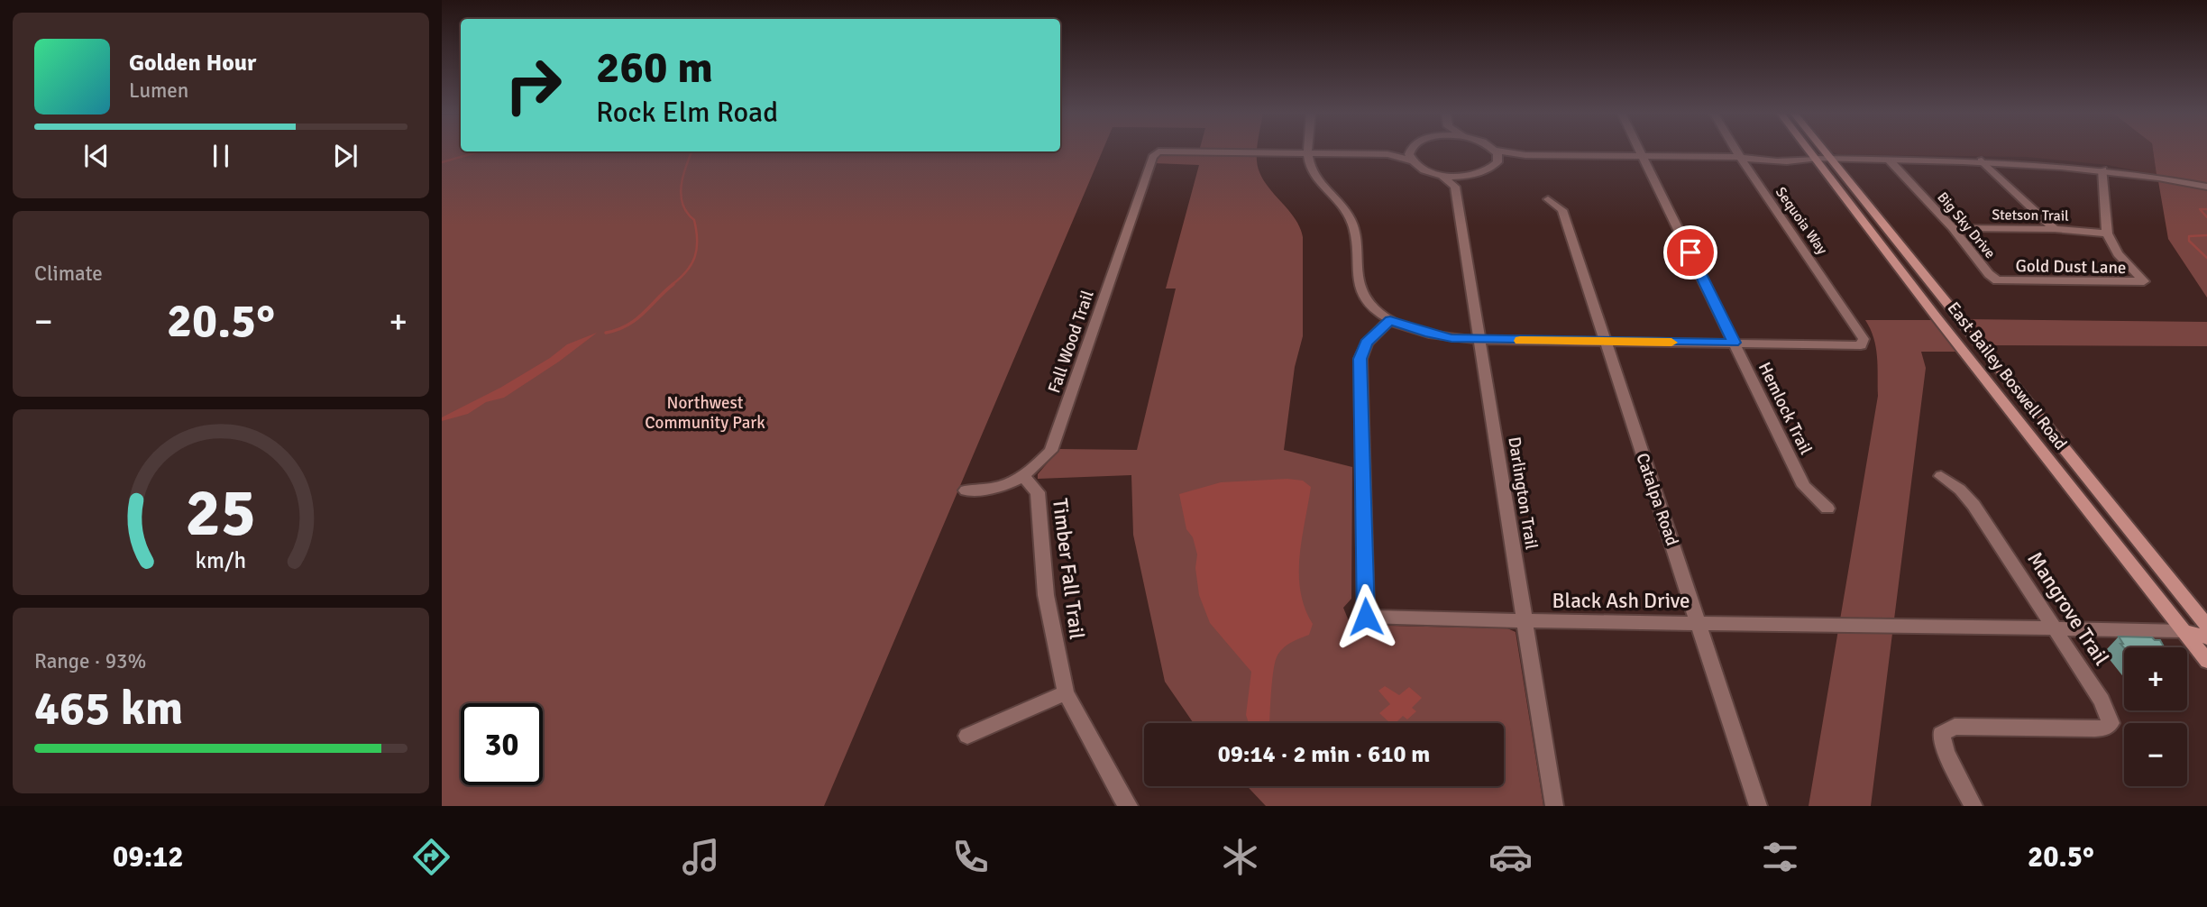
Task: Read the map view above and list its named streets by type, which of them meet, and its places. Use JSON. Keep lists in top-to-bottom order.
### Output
{
  "streets": {
    "main road": ["East Bailey Boswell Road"],
    "street": [
      "Stetson Trail",
      "Sequoia Way",
      "Big Sky Drive",
      "Gold Dust Lane",
      "Fall Wood Trail",
      "Hemlock Trail",
      "Darlington Trail",
      "Catalpa Road",
      "Timber Fall Trail",
      "Black Ash Drive",
      "Mangrove Trail"
    ]
  },
  "crossings": [
    ["Stetson Trail", "Big Sky Drive"],
    ["Stetson Trail", "Gold Dust Lane"],
    ["Sequoia Way", "Hemlock Trail"],
    ["Big Sky Drive", "Gold Dust Lane"],
    ["Fall Wood Trail", "Timber Fall Trail"],
    ["East Bailey Boswell Road", "Black Ash Drive"],
    ["Darlington Trail", "Black Ash Drive"],
    ["Catalpa Road", "Black Ash Drive"],
    ["Black Ash Drive", "Mangrove Trail"]
  ],
  "parks": ["Northwest Community Park"],
  "page": {
    "turn": ["260 m", "Rock Elm Road"],
    "song": ["Golden Hour", "Lumen"],
    "tile": [
      "Climate",
      ["Range · 93%", "465 km"]
    ],
    "heat": ["−", "20.5°", "+"],
    "map_buttons": ["+", "−"],
    "limit": "30",
    "trip": "09:14 · 2 min · 610 m",
    "tabs": ["09:12", "20.5°"],
    "gauge": ["25", "km/h"]
  }
}
